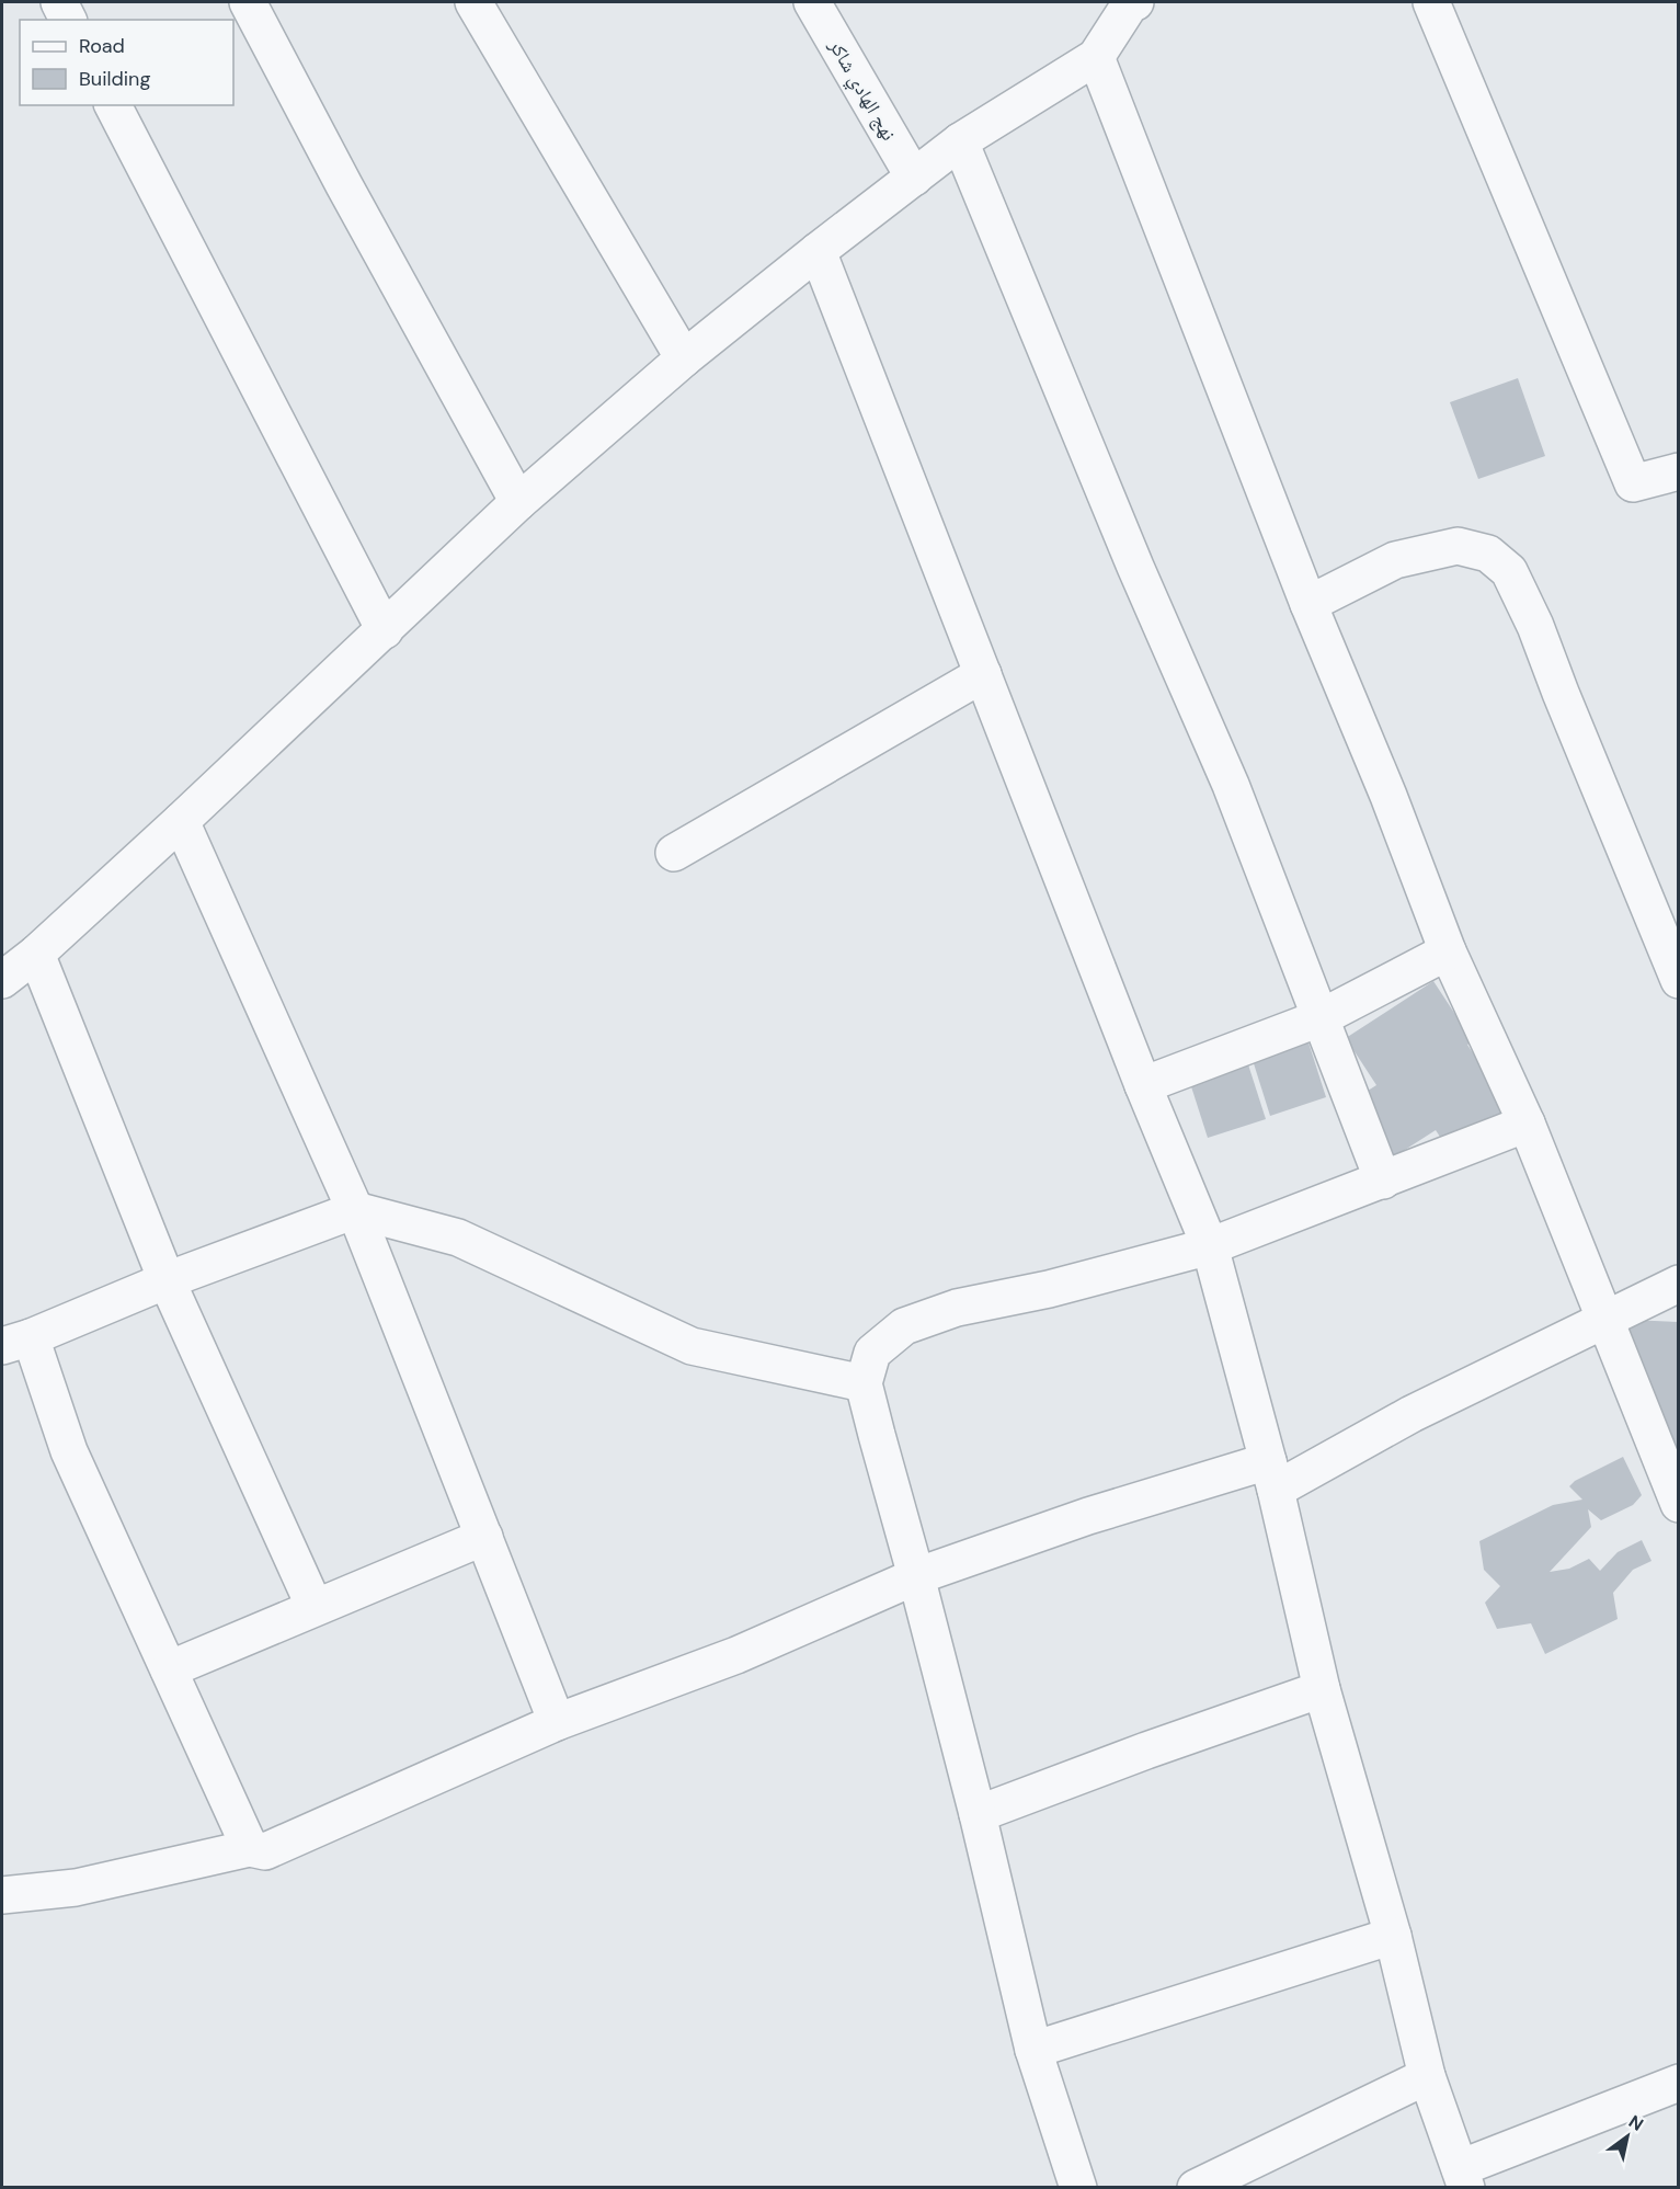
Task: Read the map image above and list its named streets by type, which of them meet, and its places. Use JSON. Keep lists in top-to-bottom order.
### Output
{
  "streets": {
    "street": ["نهج الهادي شاكر"]
  },
  "legend": ["Road", "Building"],
  "north": "top right"
}
